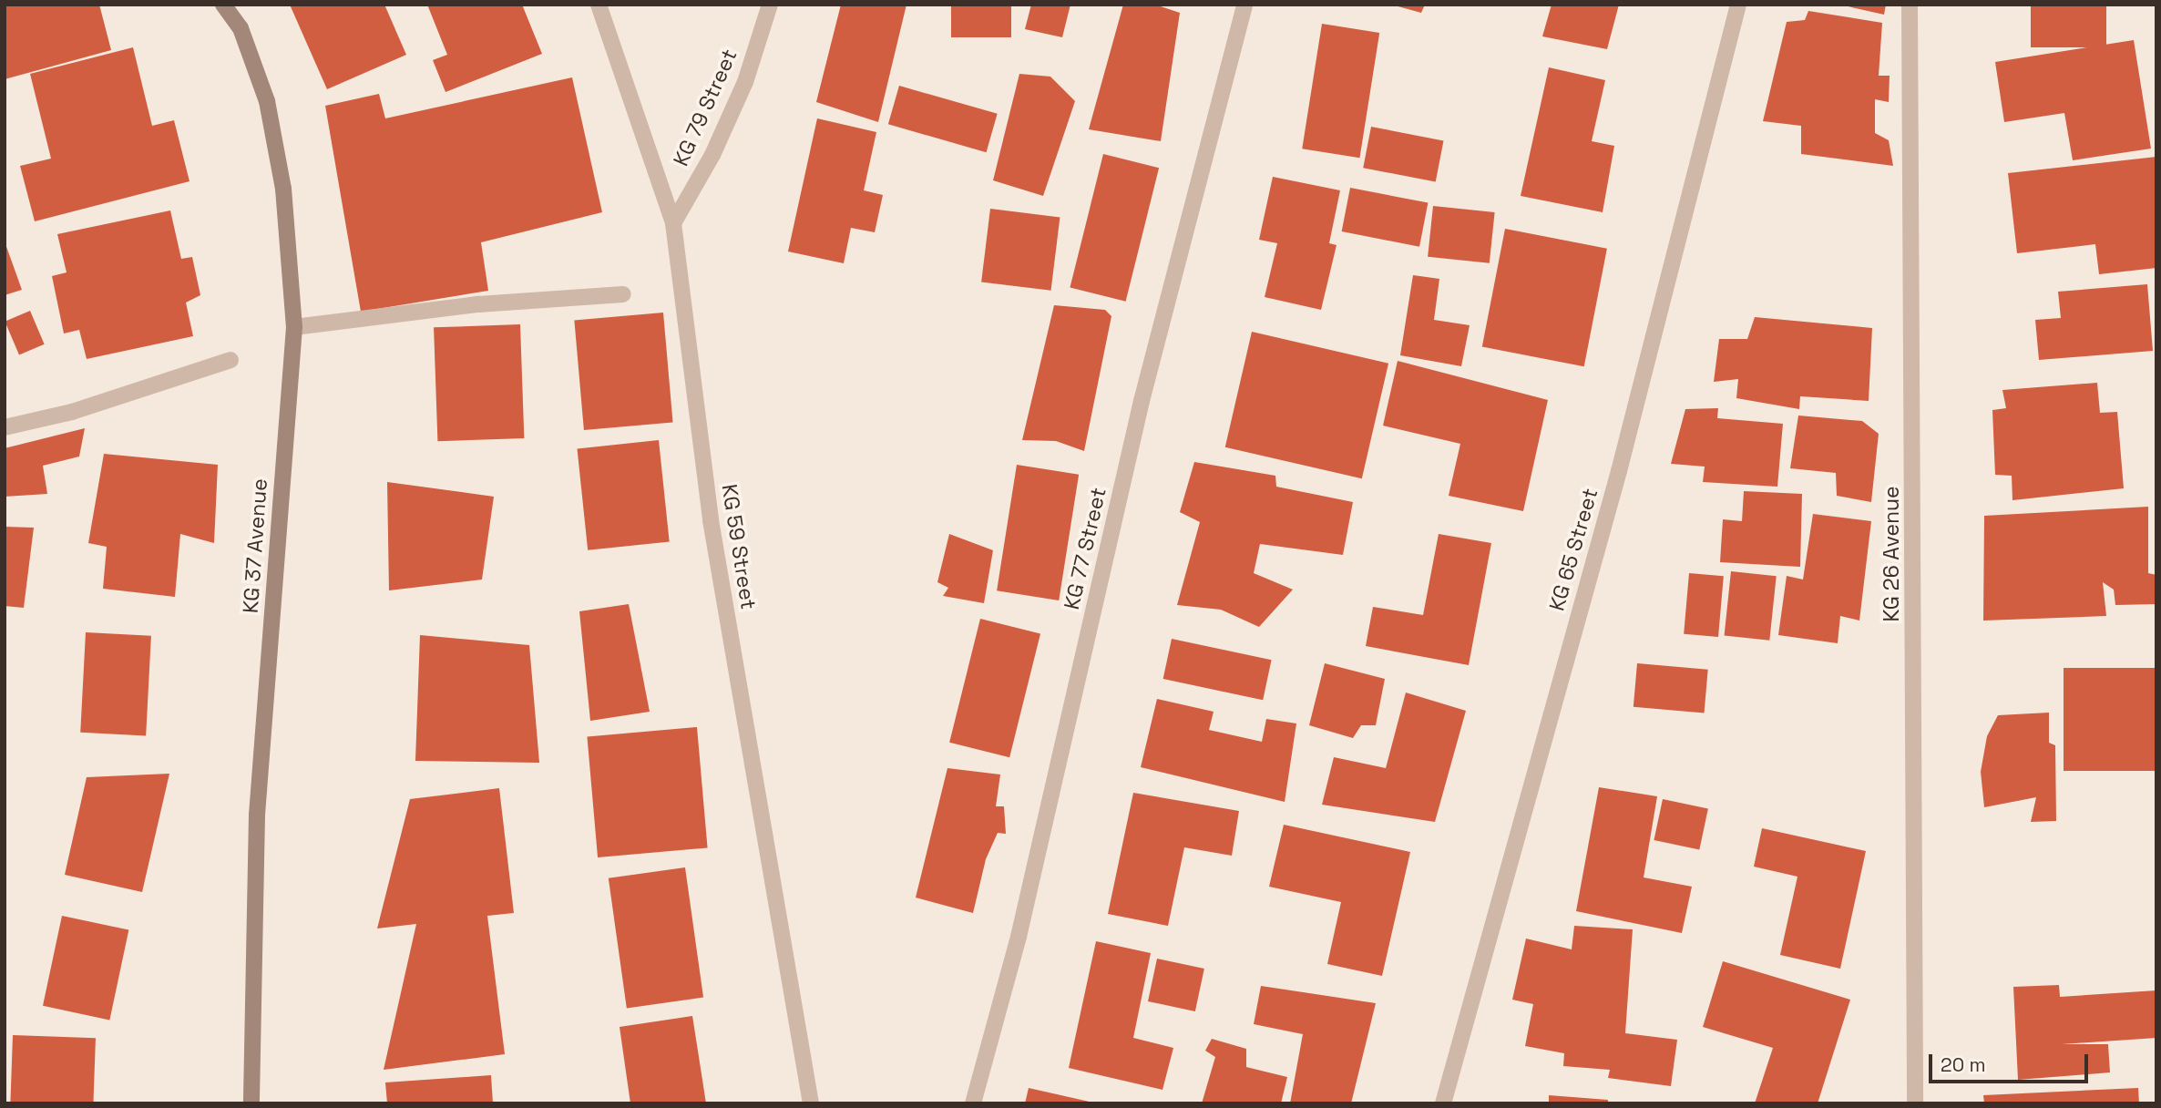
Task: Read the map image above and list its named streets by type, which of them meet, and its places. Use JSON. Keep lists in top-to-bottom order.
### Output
{
  "streets": {
    "street": [
      "KG 79 Street",
      "KG 37 Avenue",
      "KG 59 Street",
      "KG 77 Street",
      "KG 65 Street",
      "KG 26 Avenue"
    ]
  },
  "crossings": [
    ["KG 79 Street", "KG 59 Street"]
  ],
  "scale_bar": "20 m"
}
